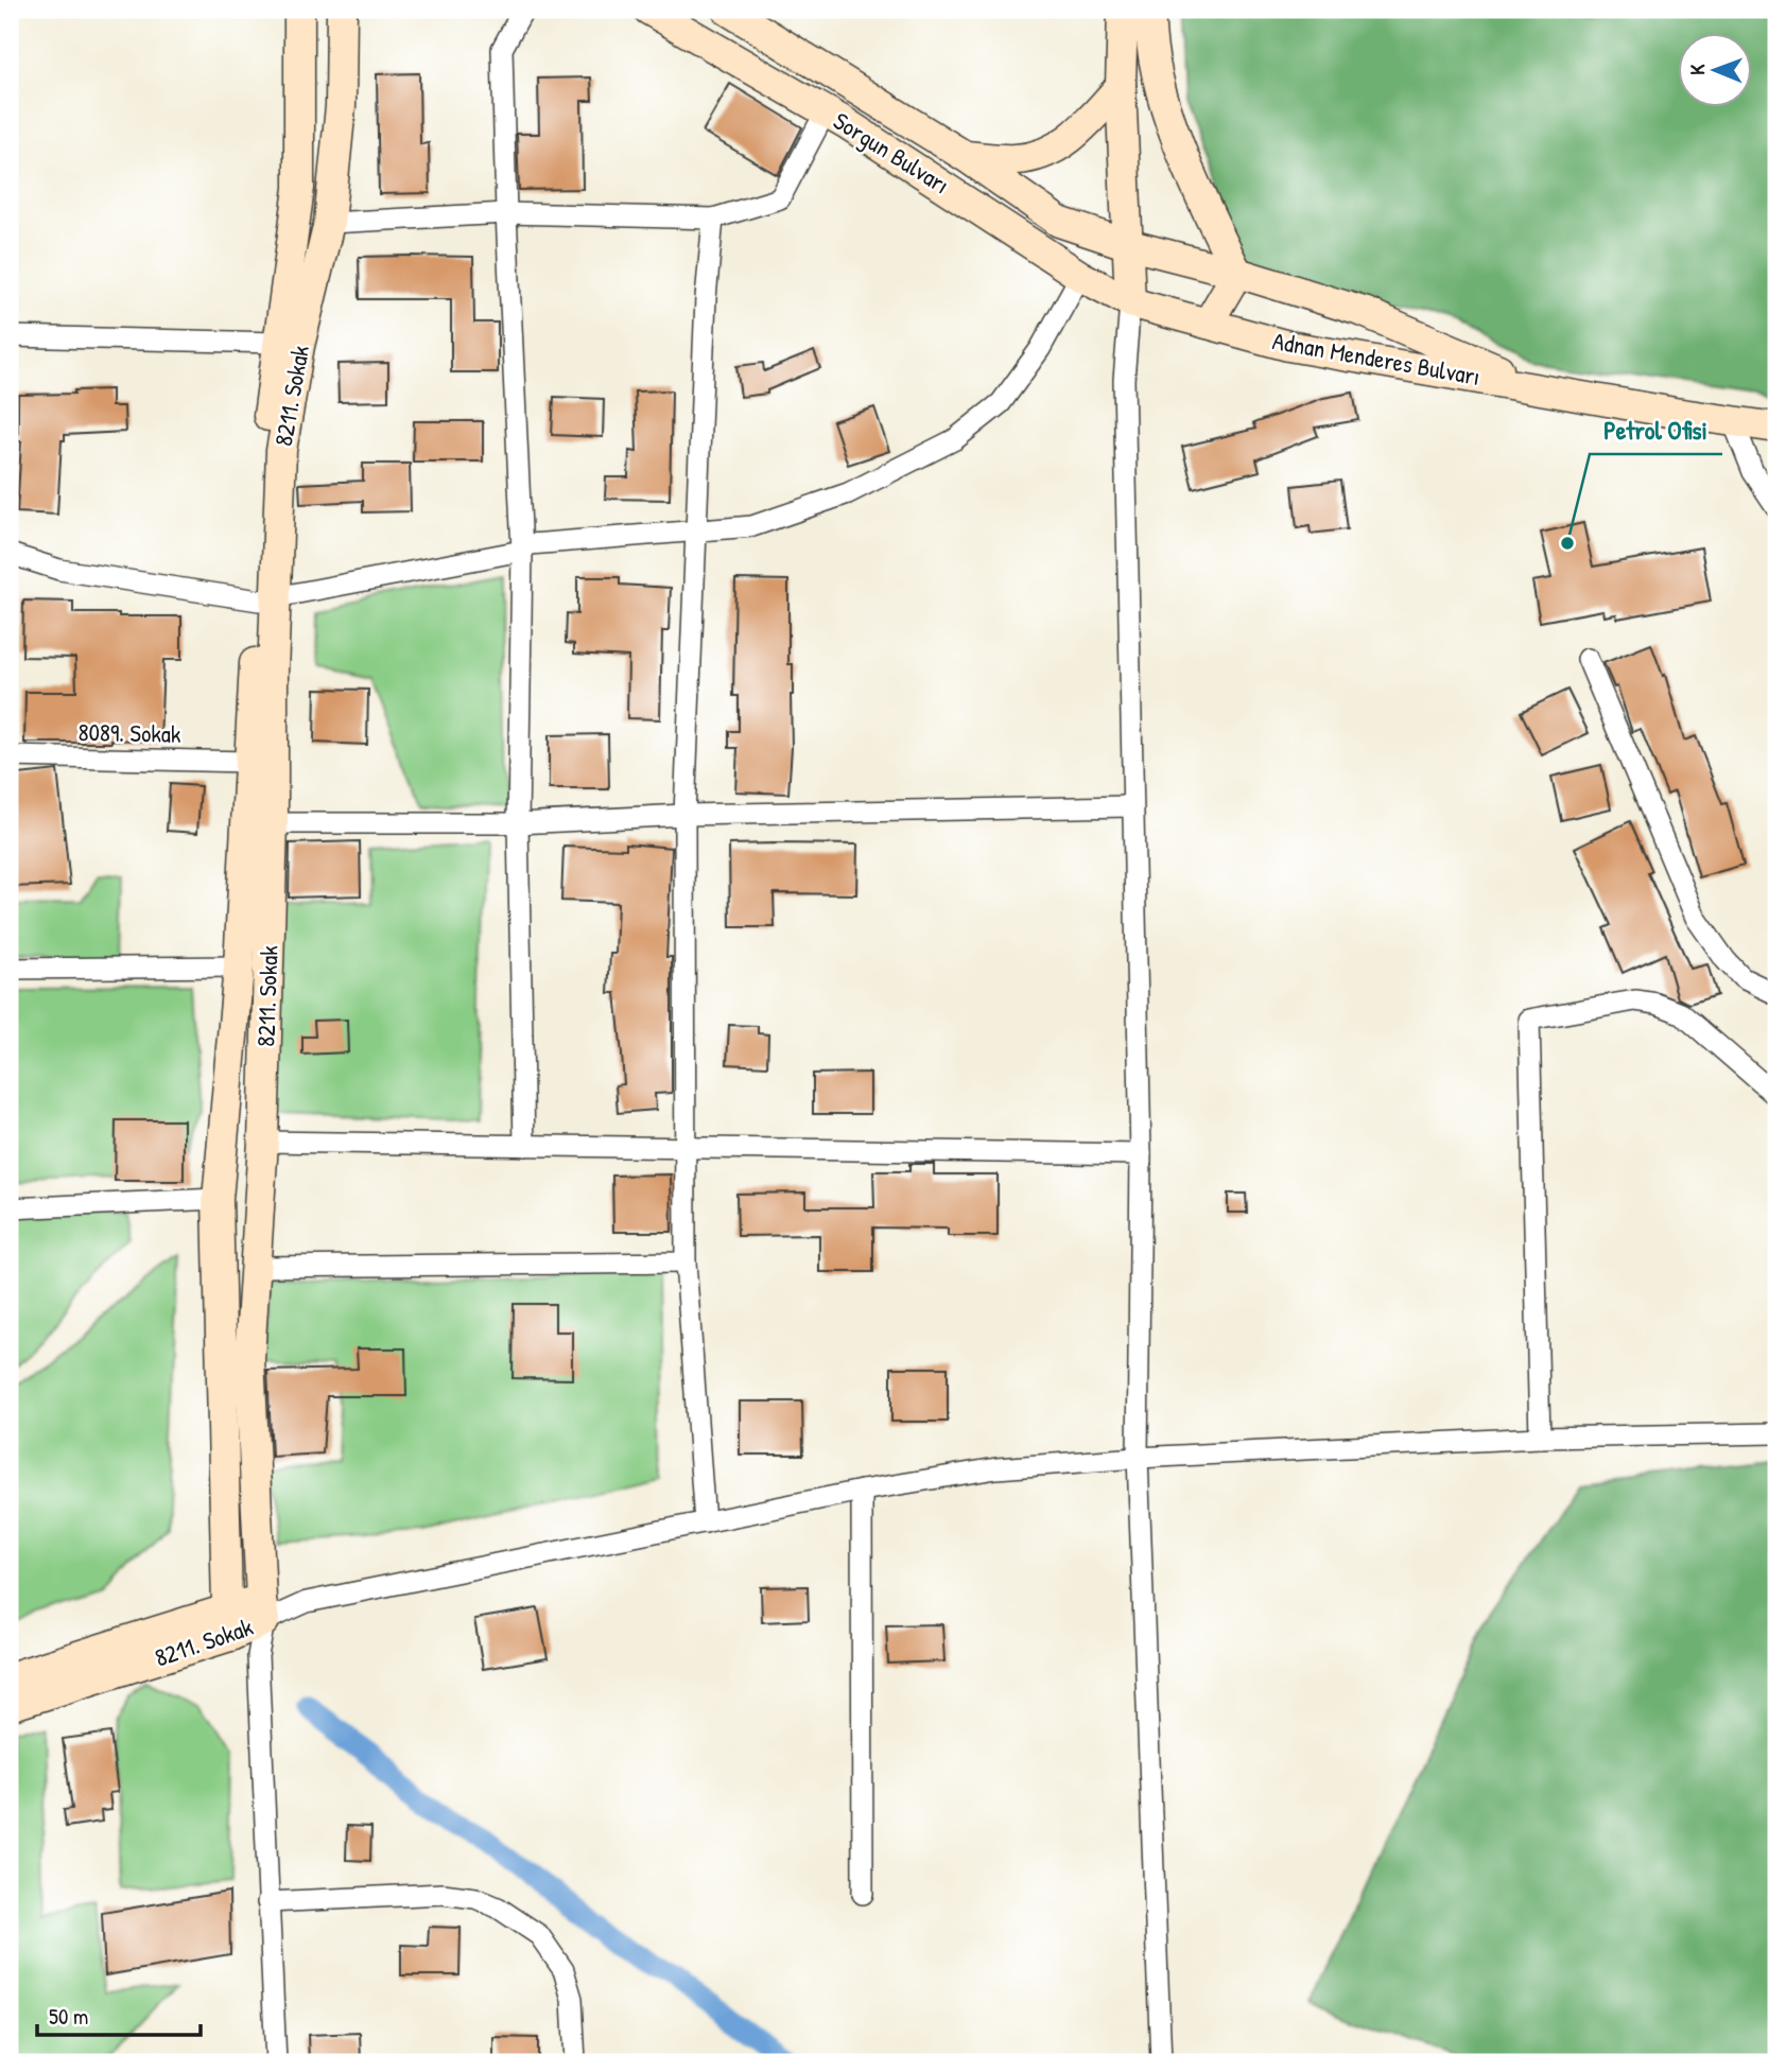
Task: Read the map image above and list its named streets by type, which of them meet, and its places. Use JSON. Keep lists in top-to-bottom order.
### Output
{
  "streets": {
    "street": [
      "Sorgun Bulvarı",
      "Adnan Menderes Bulvarı",
      "8211. Sokak",
      "8089. Sokak"
    ]
  },
  "crossings": [
    ["Sorgun Bulvarı", "Adnan Menderes Bulvarı"]
  ],
  "places": ["Petrol Ofisi"],
  "scale_bar": "50 m",
  "north": "left"
}
